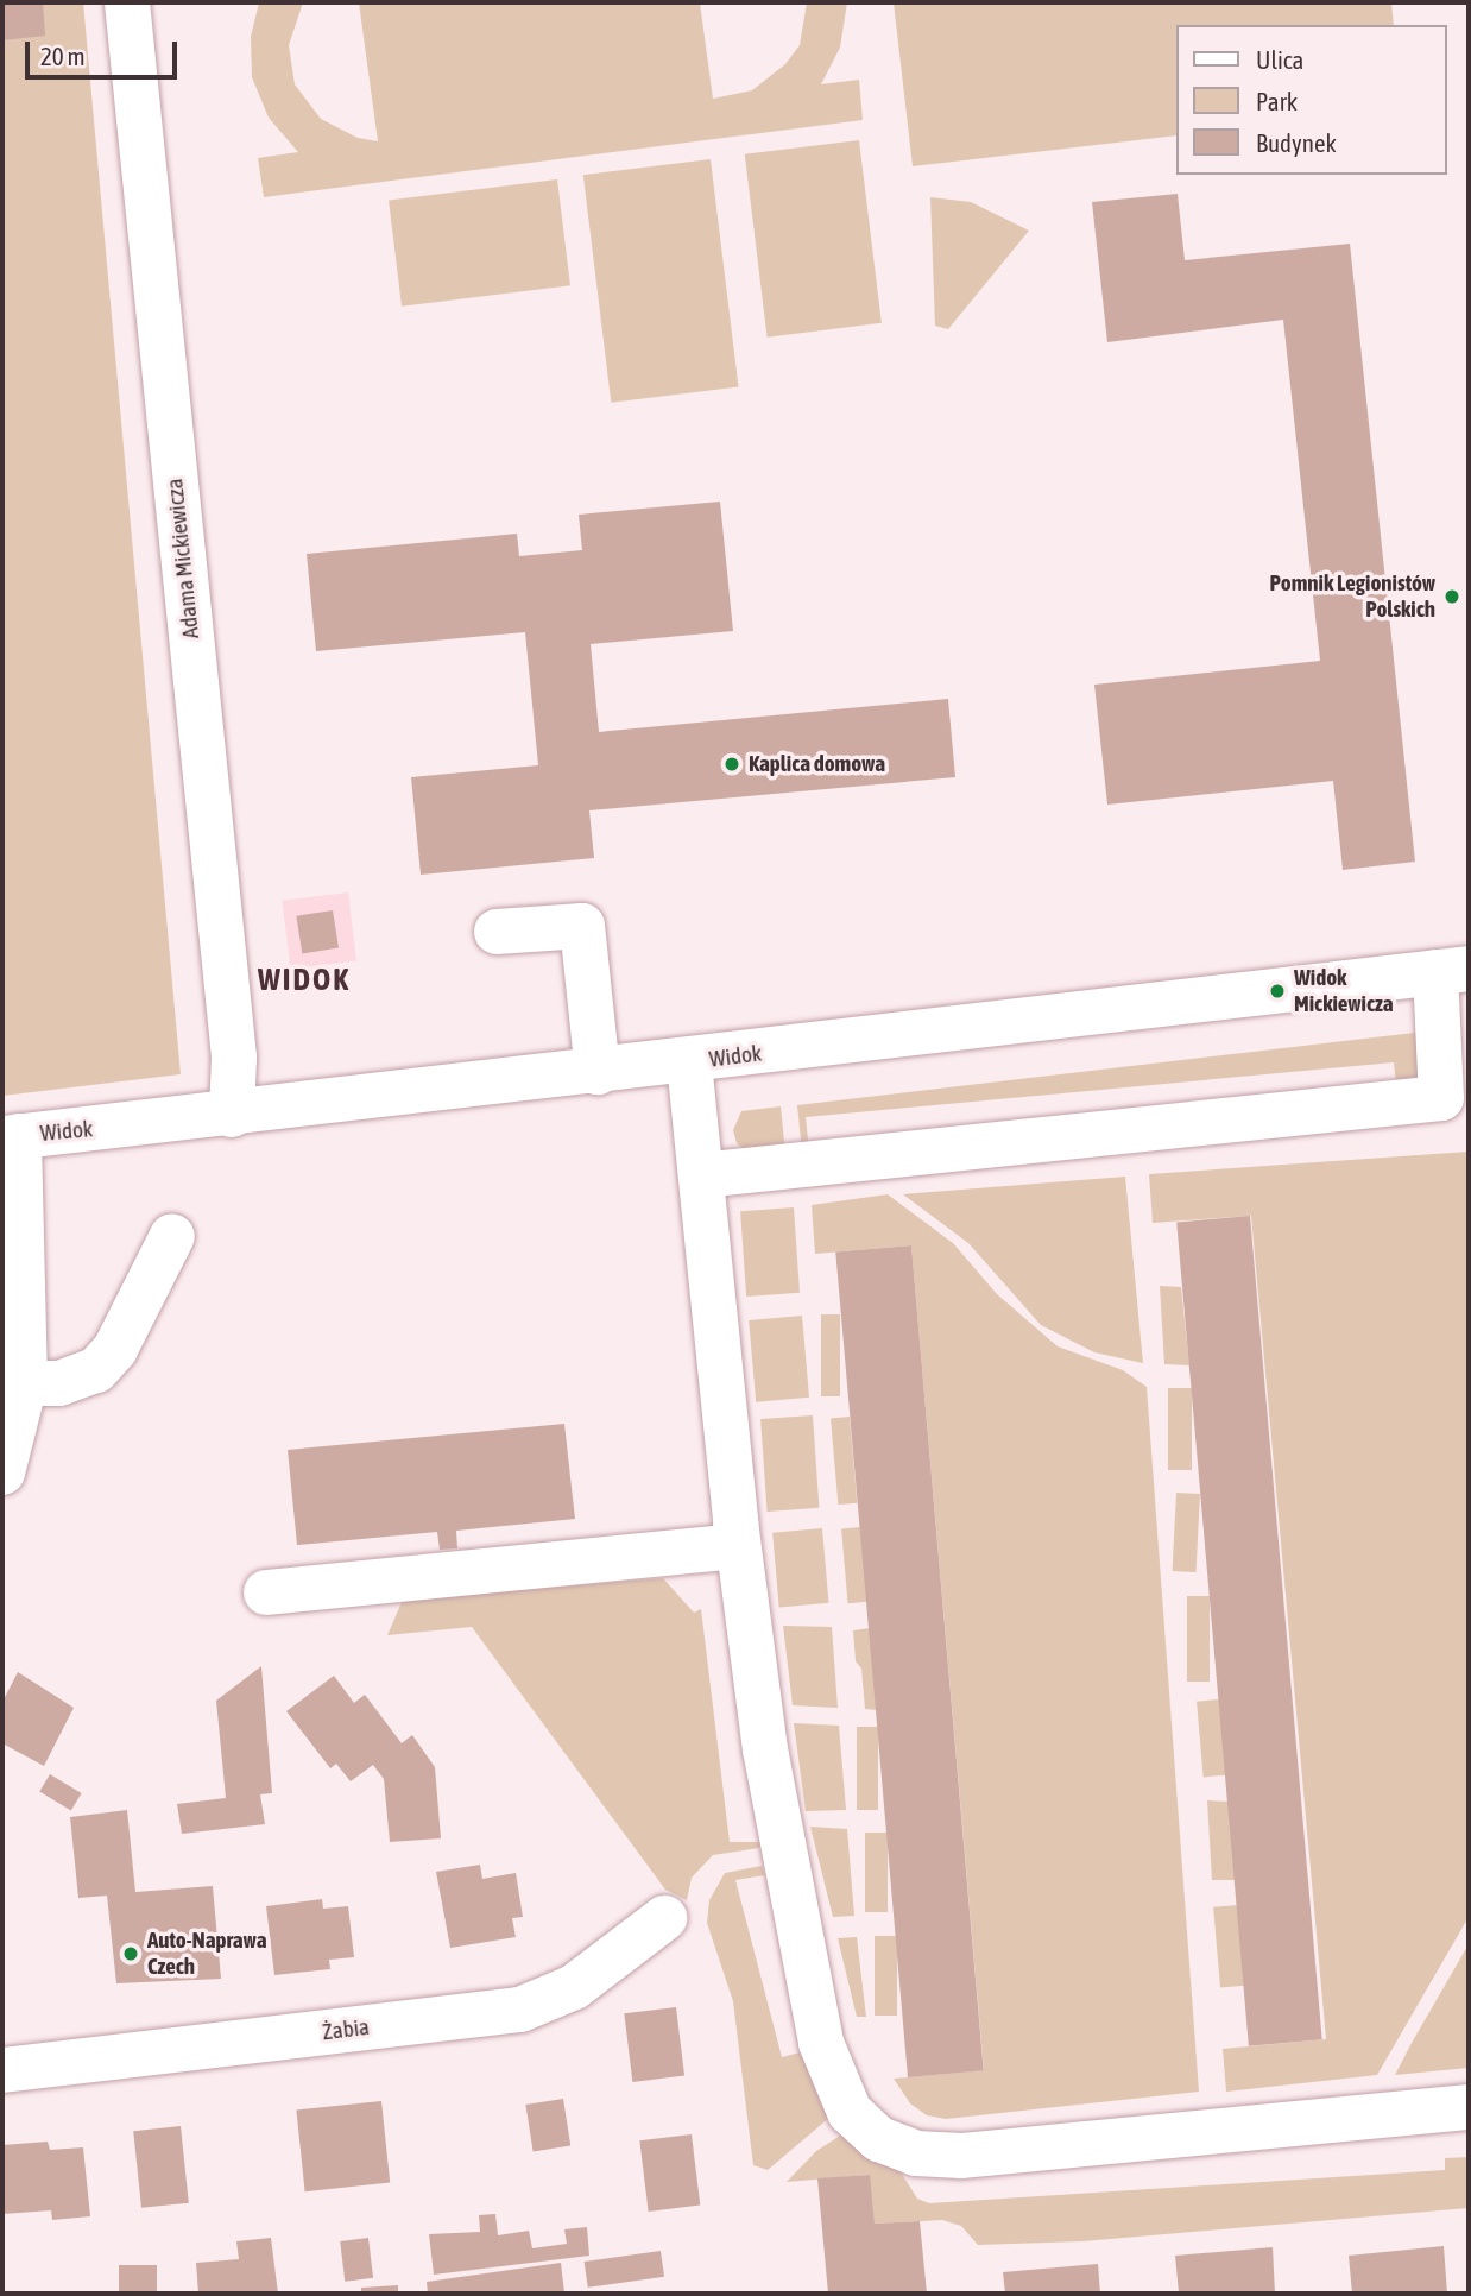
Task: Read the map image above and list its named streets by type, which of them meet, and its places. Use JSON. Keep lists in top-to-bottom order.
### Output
{
  "streets": {
    "street": ["Adama Mickiewicza", "Widok", "Żabia"]
  },
  "crossings": [
    ["Adama Mickiewicza", "Widok"]
  ],
  "districts": ["WIDOK"],
  "places": [
    "Pomnik Legionistów Polskich",
    "Kaplica domowa",
    "Widok Mickiewicza",
    "Auto-Naprawa Czech"
  ],
  "legend": ["Ulica", "Park", "Budynek"],
  "scale_bar": "20 m"
}
